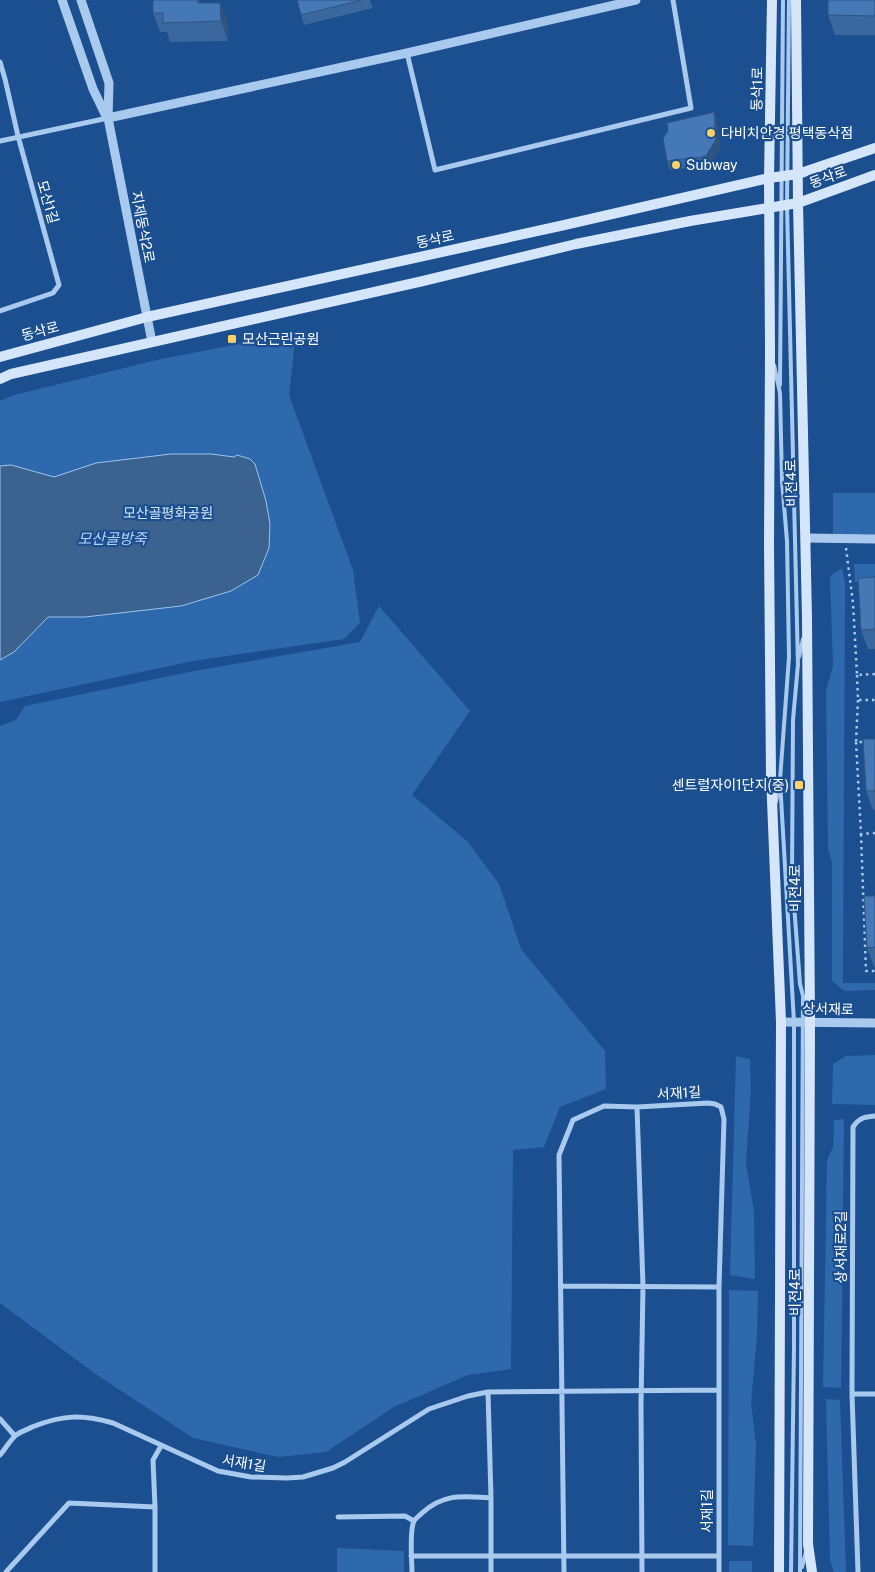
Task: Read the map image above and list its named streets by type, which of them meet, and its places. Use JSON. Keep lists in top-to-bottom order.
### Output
{
  "streets": {
    "main road": ["동삭1로", "동삭로", "비전4로"],
    "street": [
      "모산1길",
      "지제동삭2로",
      "상서재로",
      "서재1길",
      "상서재로2길"
    ]
  },
  "crossings": [
    ["동삭1로", "동삭로"],
    ["동삭1로", "비전4로"],
    ["동삭로", "지제동삭2로"],
    ["동삭로", "비전4로"],
    ["비전4로", "상서재로"]
  ],
  "water": ["모산골방죽"],
  "parks": ["모산골평화공원"],
  "places": {
    "other": ["다비치안경 평택동삭점", "Subway"],
    "transit": ["모산근린공원", "센트럴자이1단지(중)"]
  }
}
